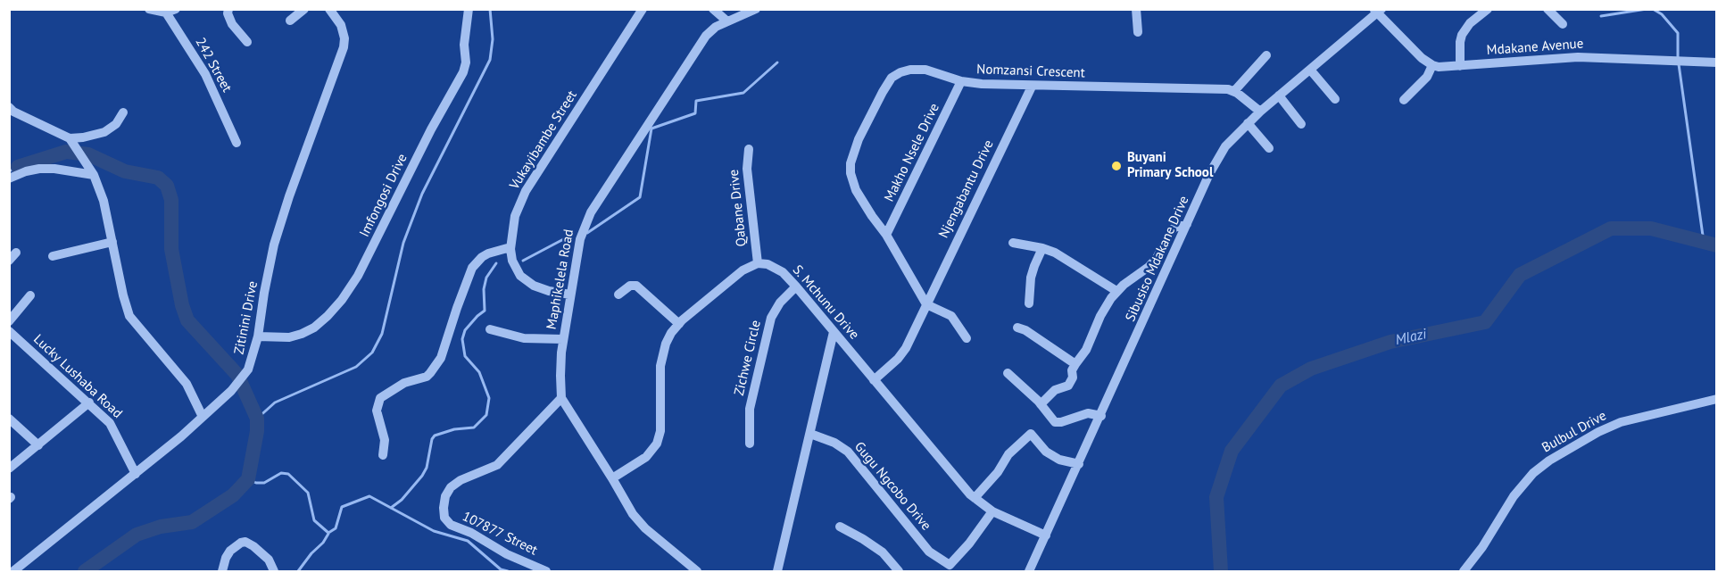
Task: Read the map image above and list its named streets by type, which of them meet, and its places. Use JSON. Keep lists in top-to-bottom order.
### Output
{
  "streets": {
    "street": [
      "Mdakane Avenue",
      "242 Street",
      "Nomzansi Crescent",
      "Vukayibambe Street",
      "Makho Nsele Drive",
      "Njengabantu Drive",
      "Imfongosi Drive",
      "Qabane Drive",
      "Sibusiso Mdakane Drive",
      "Maphikelela Road",
      "S. Mchunu Drive",
      "Zitinini Drive",
      "Zichwe Circle",
      "Lucky Lushaba Road",
      "Bulbul Drive",
      "Gugu Ngcobo Drive",
      "107877 Street"
    ]
  },
  "crossings": [
    ["Nomzansi Crescent", "Makho Nsele Drive"],
    ["Nomzansi Crescent", "Njengabantu Drive"],
    ["Vukayibambe Street", "Maphikelela Road"],
    ["Imfongosi Drive", "Zitinini Drive"],
    ["Qabane Drive", "S. Mchunu Drive"],
    ["Sibusiso Mdakane Drive", "S. Mchunu Drive"],
    ["Maphikelela Road", "107877 Street"],
    ["S. Mchunu Drive", "Zichwe Circle"],
    ["S. Mchunu Drive", "Gugu Ngcobo Drive"],
    ["Zitinini Drive", "Lucky Lushaba Road"]
  ],
  "water": ["Mlazi"],
  "places": ["Buyani Primary School"]
}
